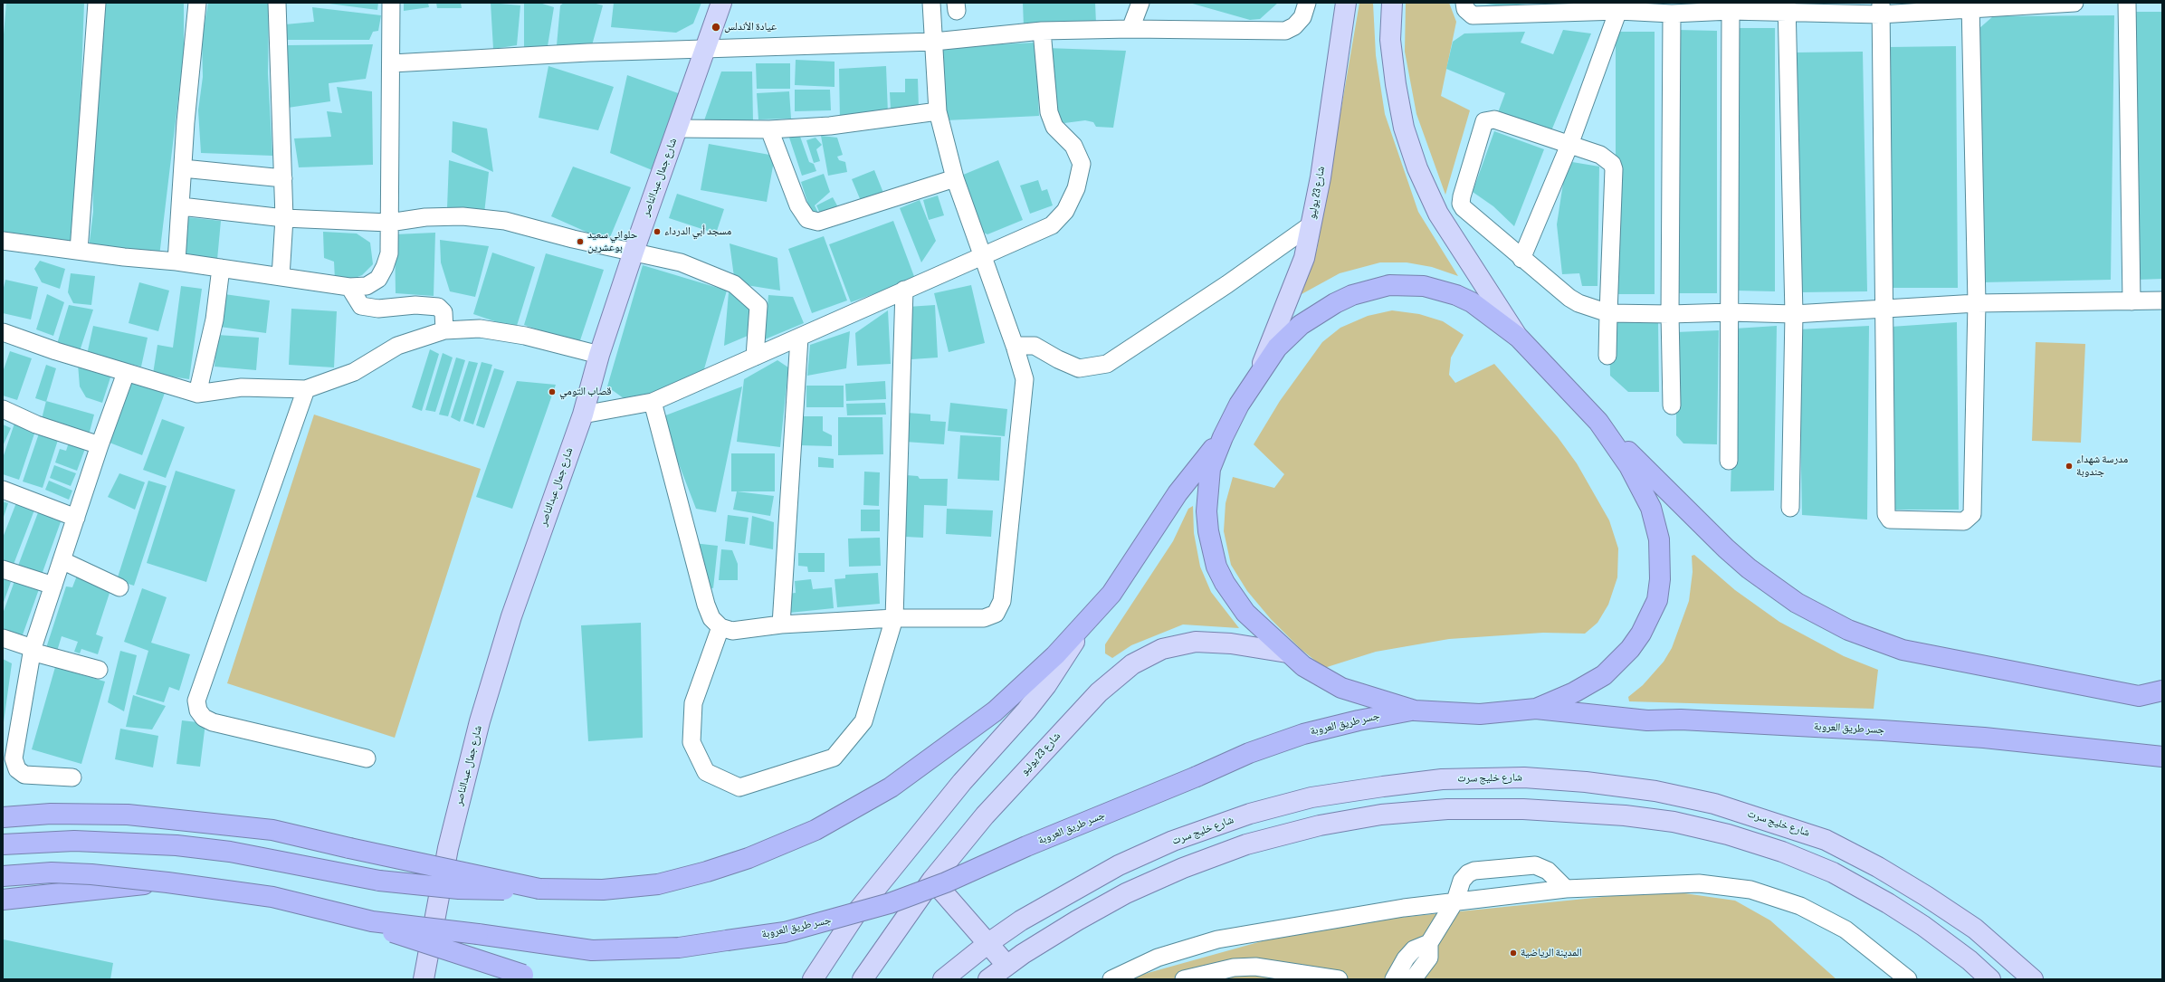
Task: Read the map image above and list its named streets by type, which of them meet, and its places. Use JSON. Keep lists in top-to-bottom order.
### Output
{
  "streets": {
    "highway": ["جسر طريق العروبة"],
    "main road": ["شارع جمال عبدالناصر", "شارع 23 يوليو", "شارع خليج سرت"]
  },
  "places": [
    "عيادة الأندلس",
    "مسجد أبي الدرداء",
    "حلواني سعيد بوعشرين",
    "قصاب التومي",
    "مدرسة شهداء جندوبة",
    "المدينة الرياضية"
  ]
}
